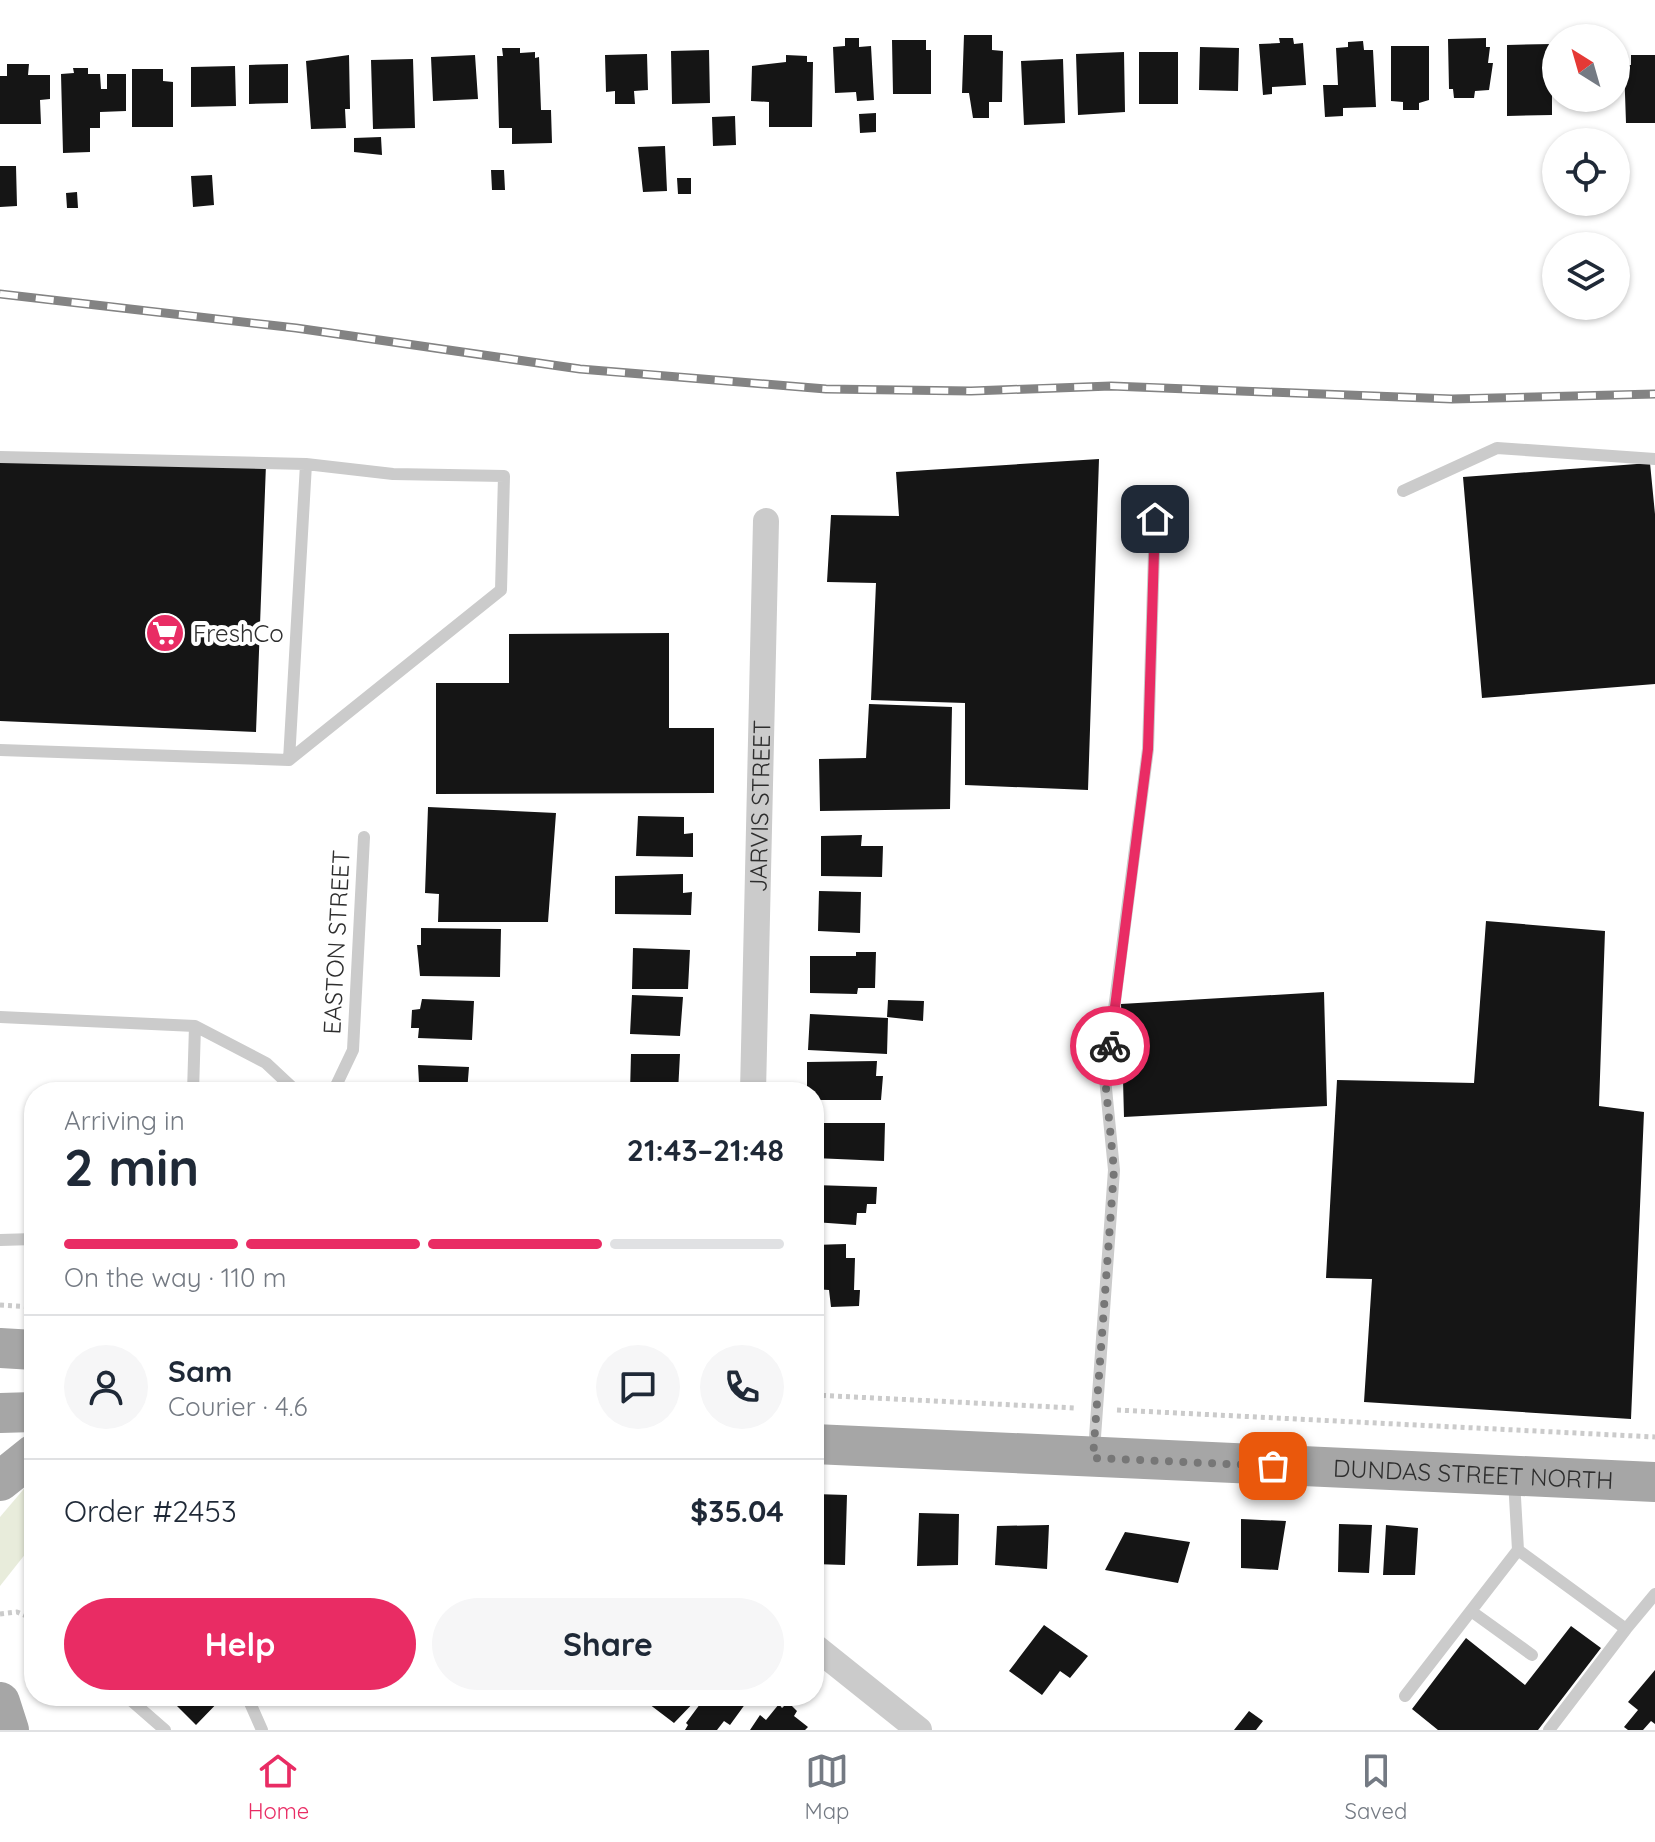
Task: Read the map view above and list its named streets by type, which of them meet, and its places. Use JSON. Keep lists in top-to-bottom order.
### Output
{
  "streets": {
    "main road": ["DUNDAS STREET NORTH"],
    "street": ["JARVIS STREET"],
    "lane": ["EASTON STREET"]
  },
  "places": {
    "supermarket": ["FreshCo"]
  },
  "north": "top left",
  "page": {
    "heading": ["2 min", "Arriving in", "21:43–21:48"],
    "panel": [
      "Sam",
      "Courier · 4.6",
      "Order #2453",
      "$35.04"
    ],
    "bar": "On the way · 110 m",
    "buttons": ["Help", "Share"],
    "tabs": ["Home", "Map", "Saved"]
  }
}
